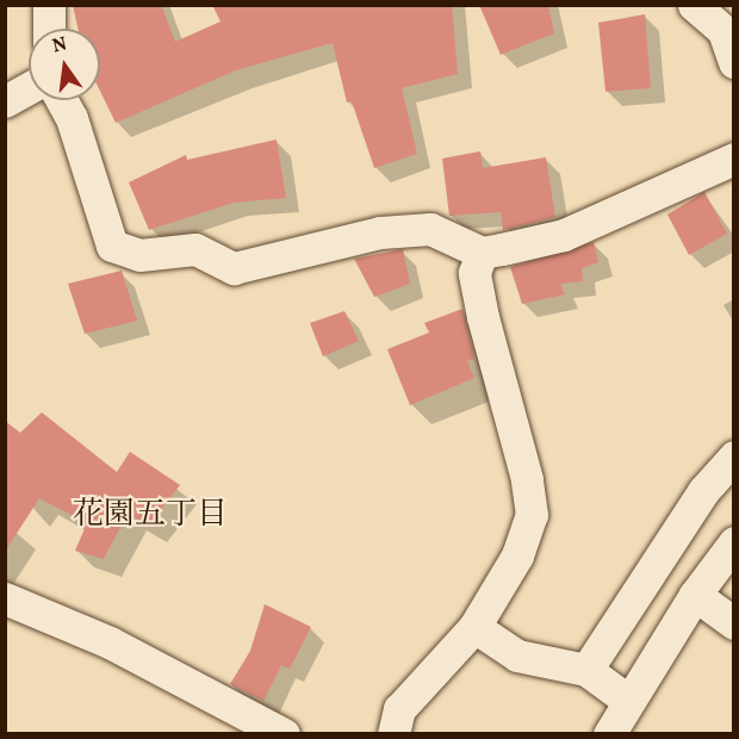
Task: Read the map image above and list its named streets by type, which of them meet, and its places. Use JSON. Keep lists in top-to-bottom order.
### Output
{
  "districts": ["花園五丁目"],
  "north": "top"
}
